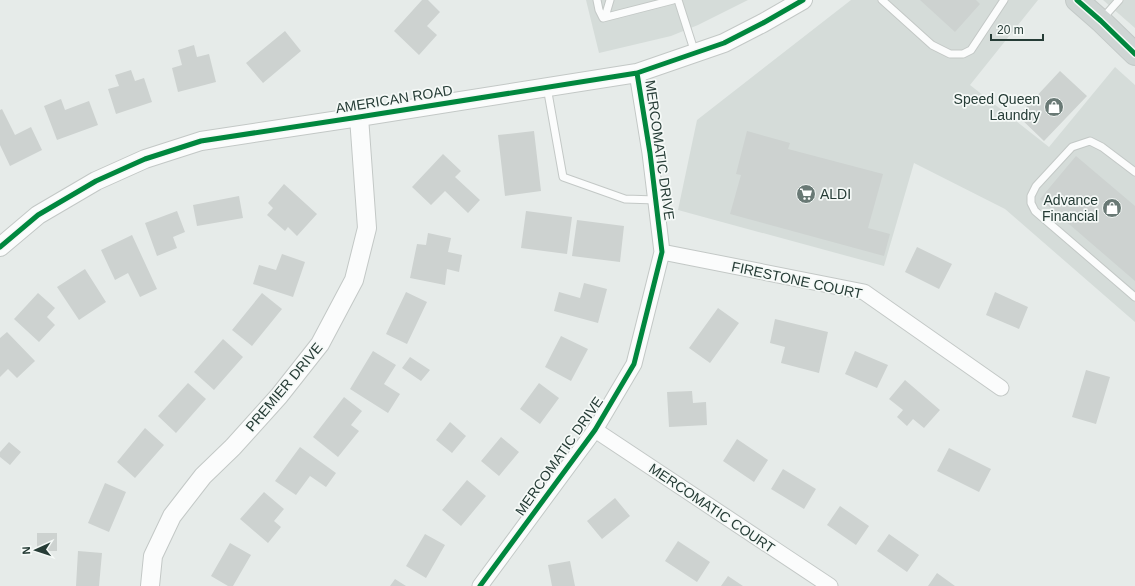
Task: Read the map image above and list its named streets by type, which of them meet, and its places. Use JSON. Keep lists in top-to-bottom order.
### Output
{
  "streets": {
    "street": [
      "AMERICAN ROAD",
      "MERCOMATIC DRIVE",
      "FIRESTONE COURT",
      "PREMIER DRIVE",
      "MERCOMATIC COURT"
    ]
  },
  "crossings": [
    ["AMERICAN ROAD", "MERCOMATIC DRIVE"],
    ["AMERICAN ROAD", "PREMIER DRIVE"],
    ["MERCOMATIC DRIVE", "FIRESTONE COURT"],
    ["MERCOMATIC DRIVE", "MERCOMATIC COURT"]
  ],
  "places": {
    "shop": ["Speed Queen Laundry", "Advance Financial"],
    "supermarket": ["ALDI"]
  },
  "scale_bar": "20 m",
  "north": "left"
}
